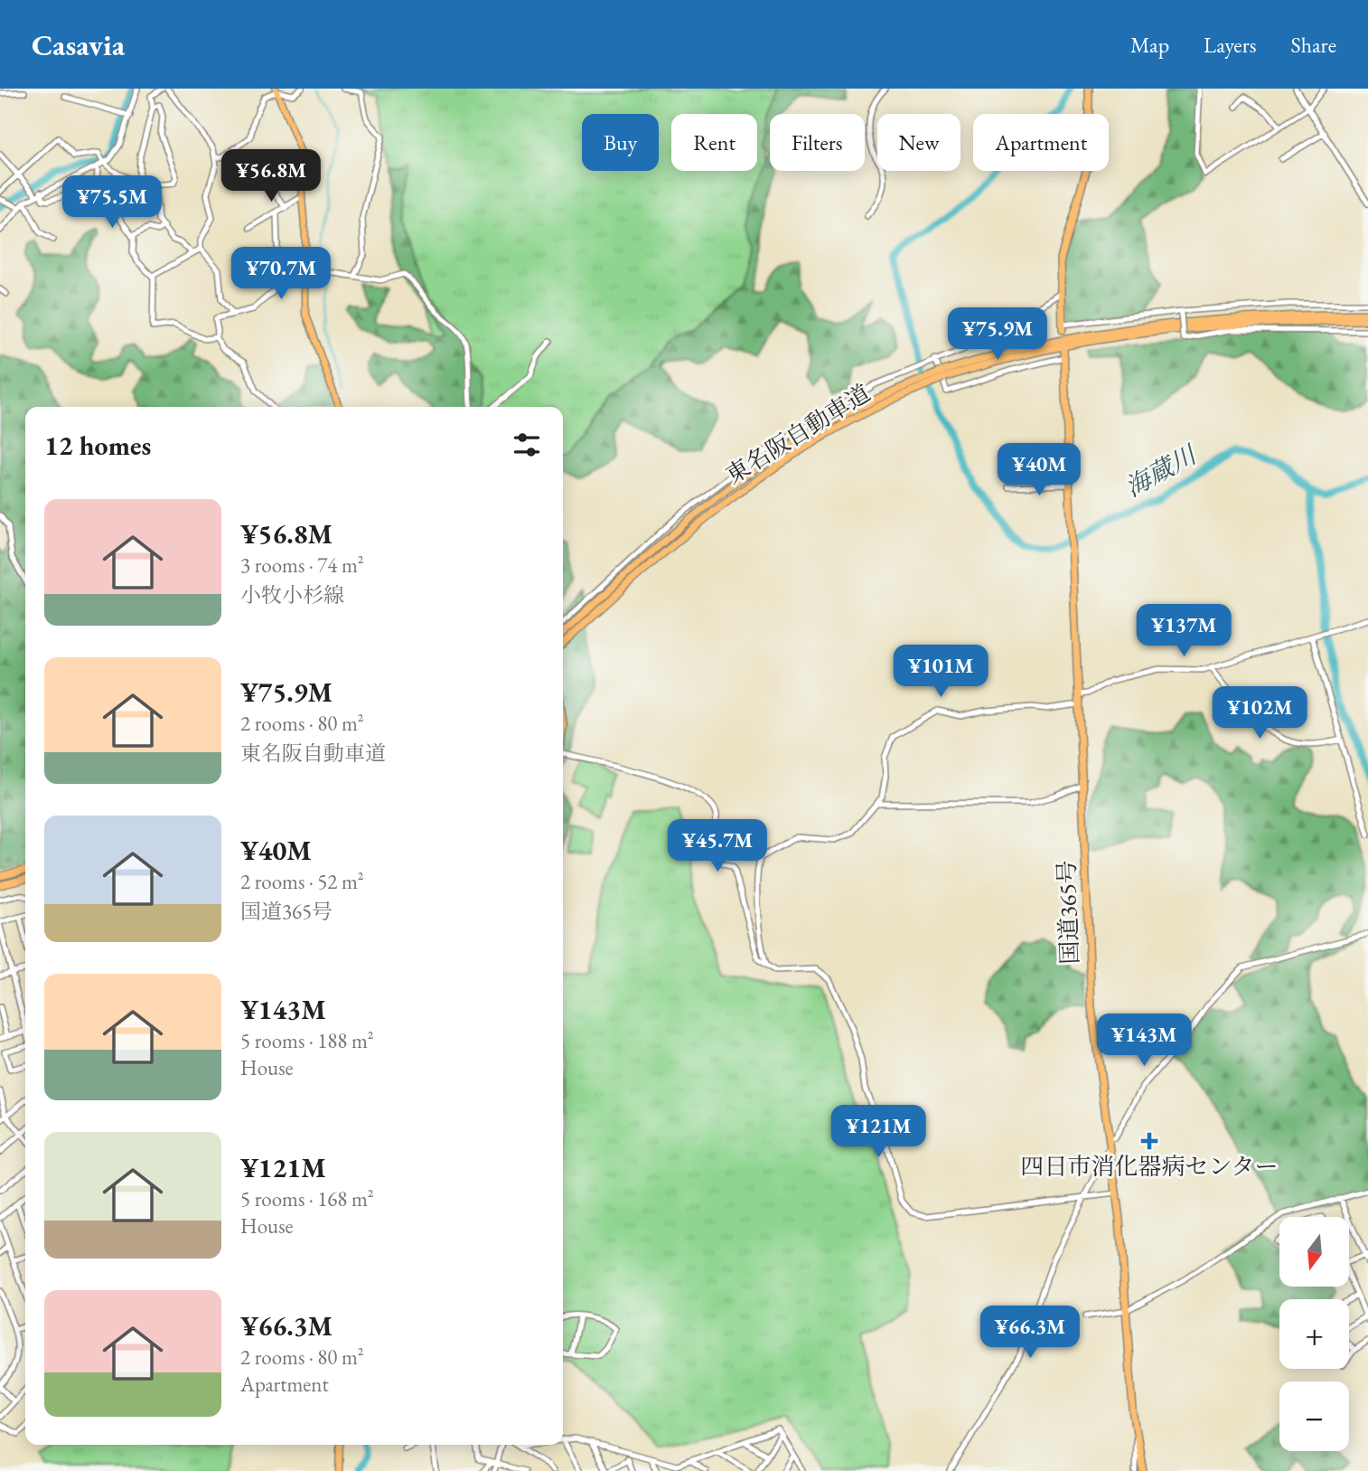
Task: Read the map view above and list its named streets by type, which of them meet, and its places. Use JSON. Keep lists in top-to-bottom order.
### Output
{
  "streets": {
    "highway": ["東名阪自動車道", "国道365号"]
  },
  "water": ["海蔵川"],
  "places": {
    "health": ["四日市消化器病センター"]
  },
  "north": "bottom",
  "page": {
    "header": "Casavia",
    "nav": ["Map", "Layers", "Share"],
    "chip": [
      "Buy",
      "Rent",
      "Filters",
      "New",
      "Apartment"
    ],
    "price": [
      "¥56.8M",
      "¥75.5M",
      "¥70.7M",
      "¥75.9M",
      "¥40M",
      "¥137M",
      "¥101M",
      "¥102M",
      "¥45.7M",
      "¥143M",
      "¥121M",
      "¥66.3M"
    ],
    "heading": "12 homes",
    "list": [
      {
        "name": "¥56.8M",
        "note": "3 rooms · 74 m² · 小牧小杉線"
      },
      {
        "name": "¥75.9M",
        "note": "2 rooms · 80 m² · 東名阪自動車道"
      },
      {
        "name": "¥40M",
        "note": "2 rooms · 52 m² · 国道365号"
      },
      {
        "name": "¥143M",
        "note": "5 rooms · 188 m² · House"
      },
      {
        "name": "¥121M",
        "note": "5 rooms · 168 m² · House"
      },
      {
        "name": "¥66.3M",
        "note": "2 rooms · 80 m² · Apartment"
      }
    ],
    "map_buttons": ["+", "−"]
  }
}
